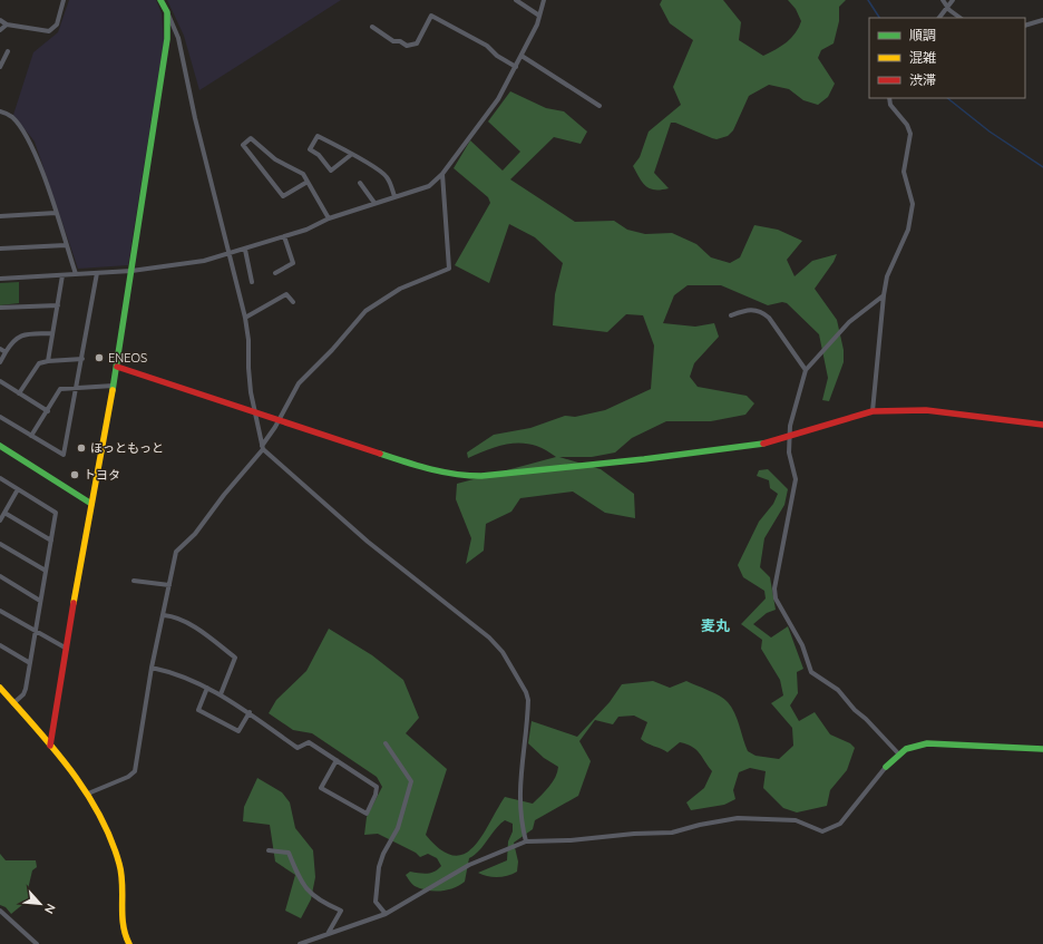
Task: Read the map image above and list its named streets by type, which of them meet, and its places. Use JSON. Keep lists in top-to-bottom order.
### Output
{
  "districts": ["麦丸"],
  "places": ["ENEOS", "ほっともっと", "トヨタ"],
  "legend": ["順調", "混雑", "渋滞"],
  "north": "bottom right"
}
